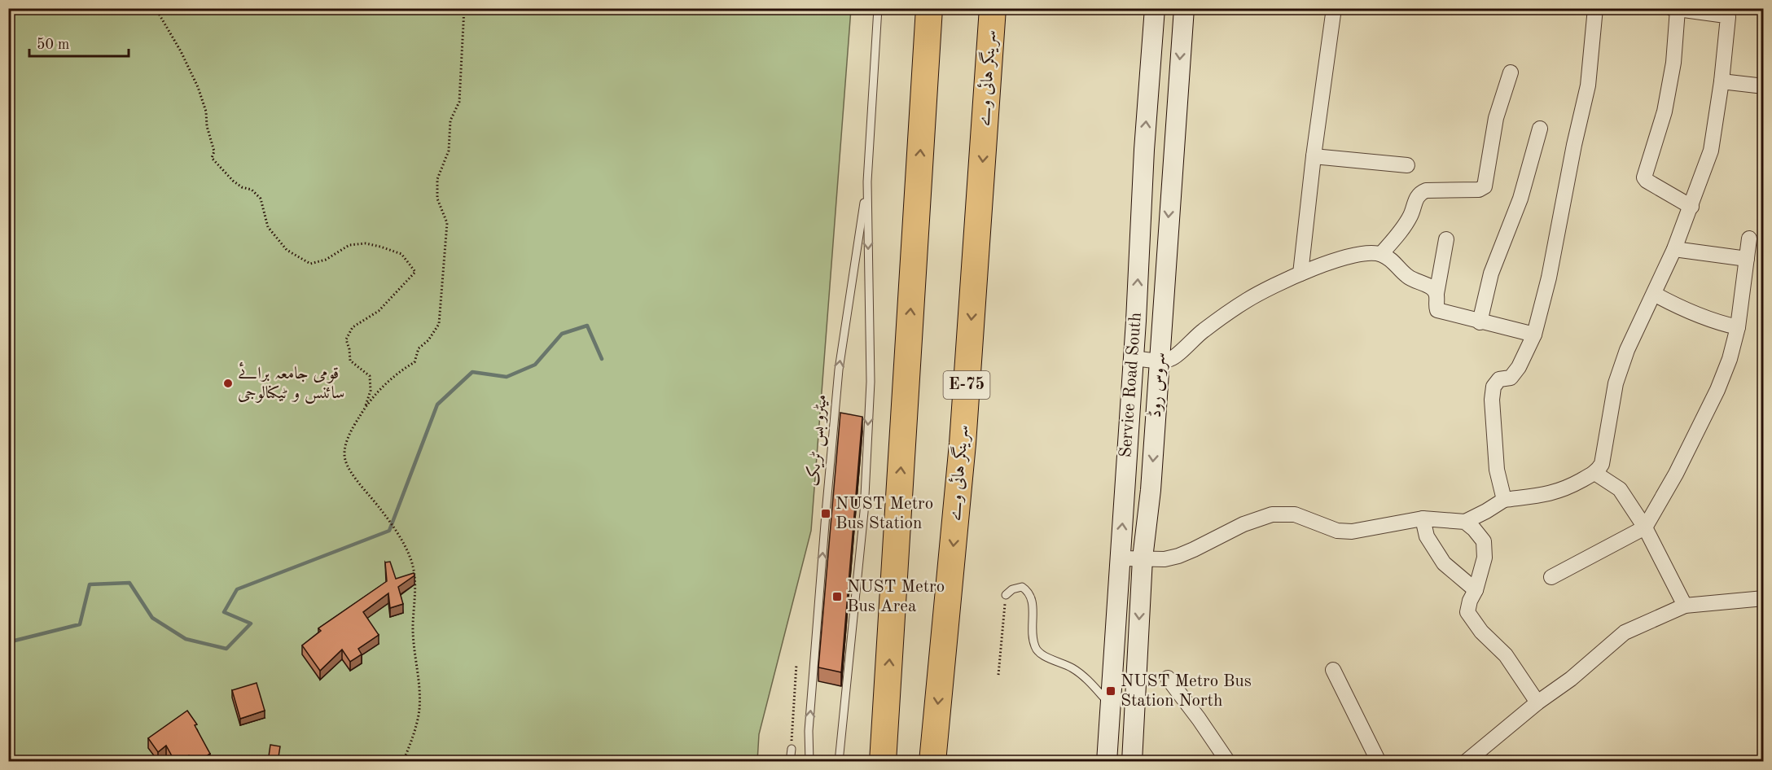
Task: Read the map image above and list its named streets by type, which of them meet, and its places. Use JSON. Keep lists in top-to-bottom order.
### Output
{
  "streets": {
    "highway": ["سرینگر ہائی وے", "E-75"],
    "main road": ["Service Road South", "سروس روڈ"],
    "lane": ["میٹرو بس ٹریک"]
  },
  "one_way": ["Service Road South", "سروس روڈ"],
  "places": {
    "other": ["قومی جامعہ برائے سائنس و ٹیکنالوجی"],
    "transit": ["NUST Metro Bus Station", "NUST Metro Bus Area", "NUST Metro Bus Station North"]
  },
  "scale_bar": "50 m"
}
